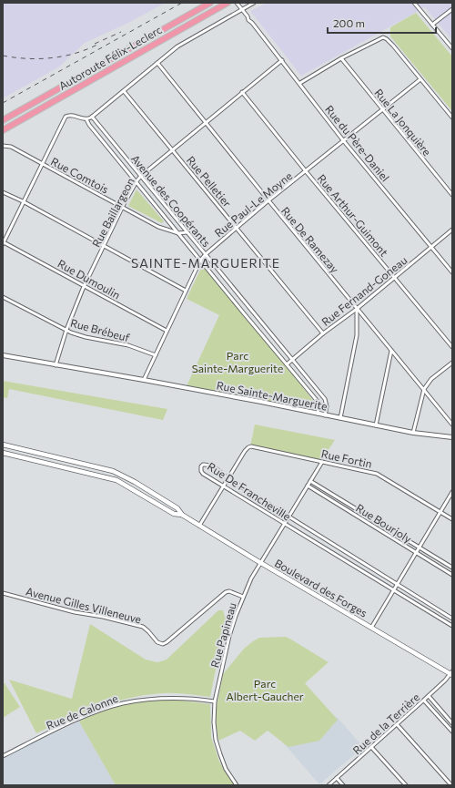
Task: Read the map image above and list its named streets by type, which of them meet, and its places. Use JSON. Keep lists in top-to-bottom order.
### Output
{
  "streets": {
    "highway": ["Autoroute Félix-Leclerc"],
    "main road": ["Boulevard des Forges"],
    "street": [
      "Rue La Jonquière",
      "Rue du Père-Daniel",
      "Rue Comtois",
      "Rue Pelletier",
      "Avenue des Coopérants",
      "Rue Paul-Le Moyne",
      "Rue Baillargeon",
      "Rue Arthur-Guimont",
      "Rue De Ramezay",
      "Rue Dumoulin",
      "Rue Fernand-Goneau",
      "Rue Brébeuf",
      "Rue Sainte-Marguerite",
      "Rue Fortin",
      "Rue De Francheville",
      "Rue Bourjoly",
      "Avenue Gilles Villeneuve",
      "Rue Papineau",
      "Rue de Calonne",
      "Rue de la Terrière"
    ]
  },
  "crossings": [
    ["Rue La Jonquière", "Rue Paul-Le Moyne"],
    ["Rue du Père-Daniel", "Rue Paul-Le Moyne"],
    ["Rue du Père-Daniel", "Rue Baillargeon"],
    ["Rue du Père-Daniel", "Rue Fernand-Goneau"],
    ["Rue Comtois", "Avenue des Coopérants"],
    ["Rue Comtois", "Rue Baillargeon"],
    ["Rue Pelletier", "Rue Paul-Le Moyne"],
    ["Rue Pelletier", "Rue Baillargeon"],
    ["Rue Pelletier", "Rue Fernand-Goneau"],
    ["Avenue des Coopérants", "Rue Paul-Le Moyne"],
    ["Avenue des Coopérants", "Rue Baillargeon"],
    ["Avenue des Coopérants", "Rue Fernand-Goneau"],
    ["Avenue des Coopérants", "Rue Sainte-Marguerite"],
    ["Rue Paul-Le Moyne", "Rue Arthur-Guimont"],
    ["Rue Paul-Le Moyne", "Rue De Ramezay"],
    ["Rue Paul-Le Moyne", "Rue Dumoulin"],
    ["Rue Paul-Le Moyne", "Rue Brébeuf"],
    ["Rue Paul-Le Moyne", "Rue Sainte-Marguerite"],
    ["Rue Baillargeon", "Rue Arthur-Guimont"],
    ["Rue Baillargeon", "Rue De Ramezay"],
    ["Rue Baillargeon", "Rue Dumoulin"],
    ["Rue Baillargeon", "Rue Brébeuf"],
    ["Rue Baillargeon", "Rue Sainte-Marguerite"],
    ["Rue Arthur-Guimont", "Rue Fernand-Goneau"],
    ["Rue De Ramezay", "Rue Fernand-Goneau"],
    ["Rue Fortin", "Rue De Francheville"],
    ["Rue Fortin", "Rue Papineau"],
    ["Rue De Francheville", "Rue Papineau"],
    ["Rue Bourjoly", "Rue Papineau"],
    ["Boulevard des Forges", "Rue Papineau"],
    ["Boulevard des Forges", "Rue de la Terrière"],
    ["Avenue Gilles Villeneuve", "Rue Papineau"],
    ["Rue Papineau", "Rue de Calonne"]
  ],
  "districts": ["SAINTE-MARGUERITE"],
  "parks": ["Parc Sainte-Marguerite", "Parc Albert-Gaucher"],
  "scale_bar": "200 m"
}
